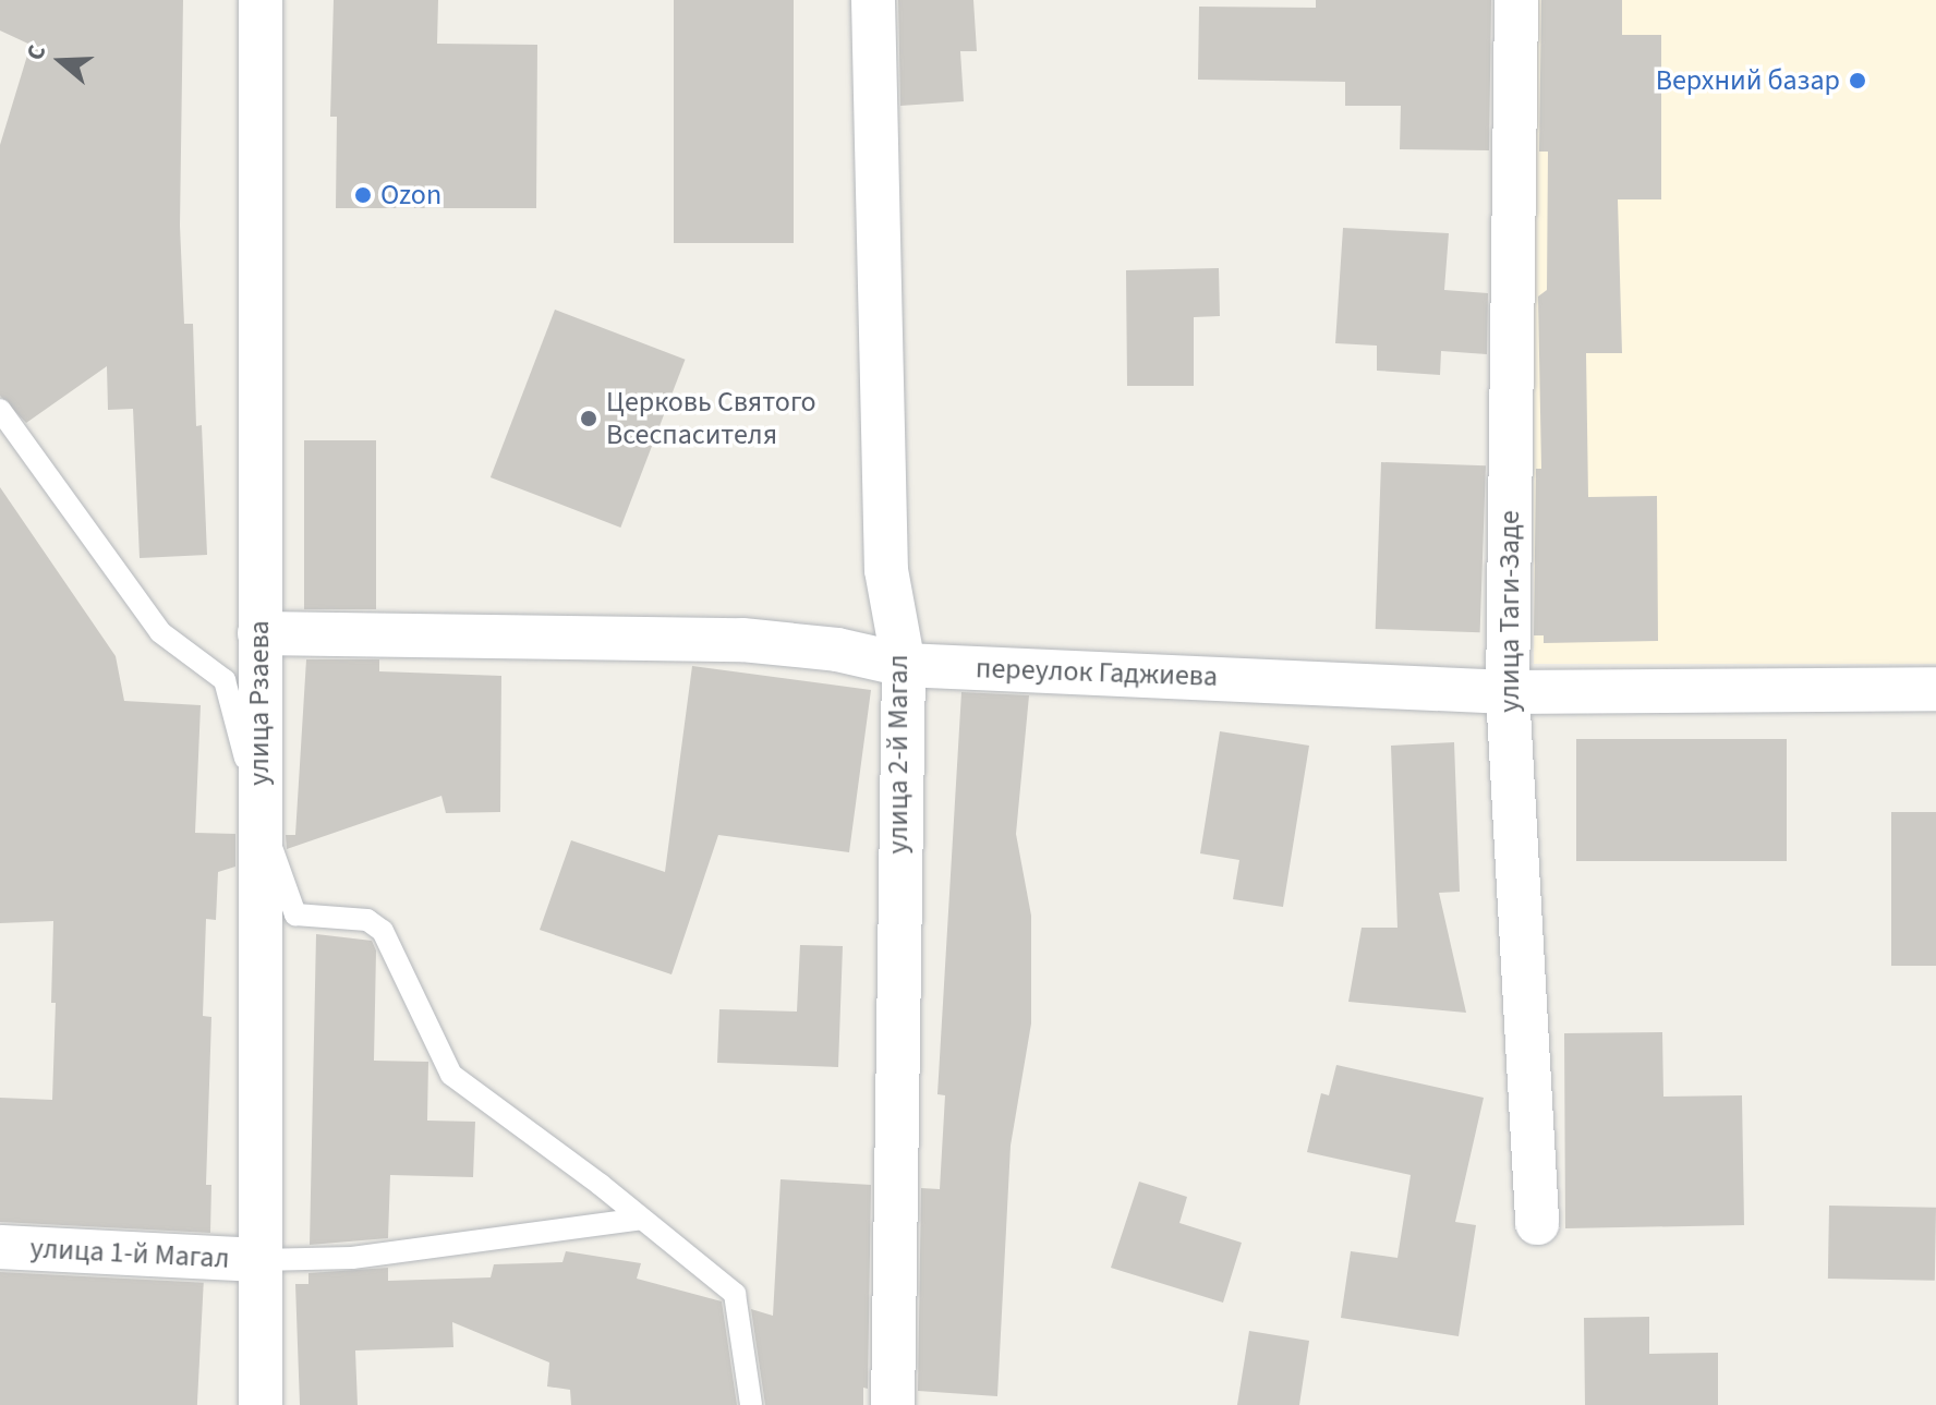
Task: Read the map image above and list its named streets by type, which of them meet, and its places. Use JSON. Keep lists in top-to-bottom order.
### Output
{
  "streets": {
    "street": [
      "улица Таги-Заде",
      "переулок Гаджиева",
      "улица Рзаева",
      "улица 2-й Магал",
      "улица 1-й Магал"
    ]
  },
  "crossings": [
    ["улица Таги-Заде", "переулок Гаджиева"],
    ["переулок Гаджиева", "улица Рзаева"],
    ["переулок Гаджиева", "улица 2-й Магал"],
    ["улица Рзаева", "улица 1-й Магал"]
  ],
  "places": ["Верхний базар", "Ozon", "Церковь Святого Всеспасителя"],
  "north": "left"
}
